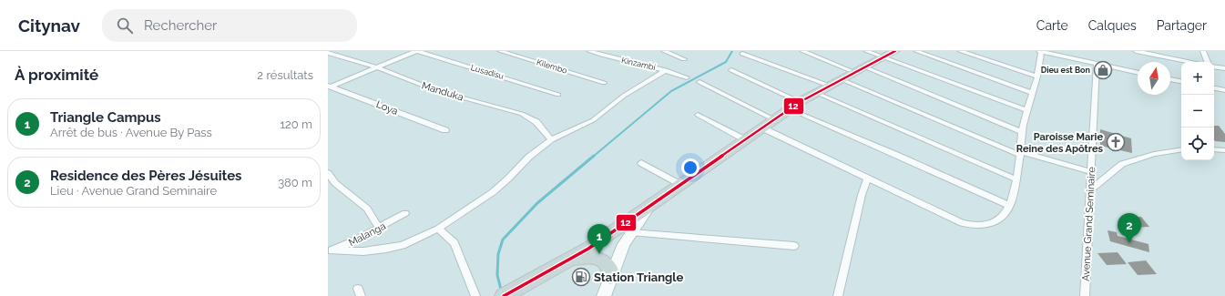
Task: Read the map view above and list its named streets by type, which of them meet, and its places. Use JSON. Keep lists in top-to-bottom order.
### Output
{
  "streets": {
    "street": [
      "Kinzambi",
      "Kilembo",
      "Lusadisu",
      "Manduka",
      "Loya",
      "Avenue Grand Seminaire",
      "Malanga"
    ]
  },
  "places": {
    "shop": ["Dieu est Bon"],
    "church": ["Paroisse Marie Reine des Apôtres"],
    "fuel station": ["Station Triangle"]
  },
  "lines": ["transit line 12"],
  "north": "top",
  "page": {
    "header": "Citynav",
    "search": "Rechercher",
    "nav": ["Carte", "Calques", "Partager"],
    "heading": ["À proximité", "2 résultats"],
    "map_buttons": ["+", "−"],
    "list": [
      {
        "mark": "1",
        "name": "Triangle Campus",
        "note": "Arrêt de bus · Avenue By Pass",
        "value": "120 m"
      },
      {
        "mark": "2",
        "name": "Residence des Pères Jésuites",
        "note": "Lieu · Avenue Grand Seminaire",
        "value": "380 m"
      }
    ],
    "pins": ["2", "1"]
  }
}
